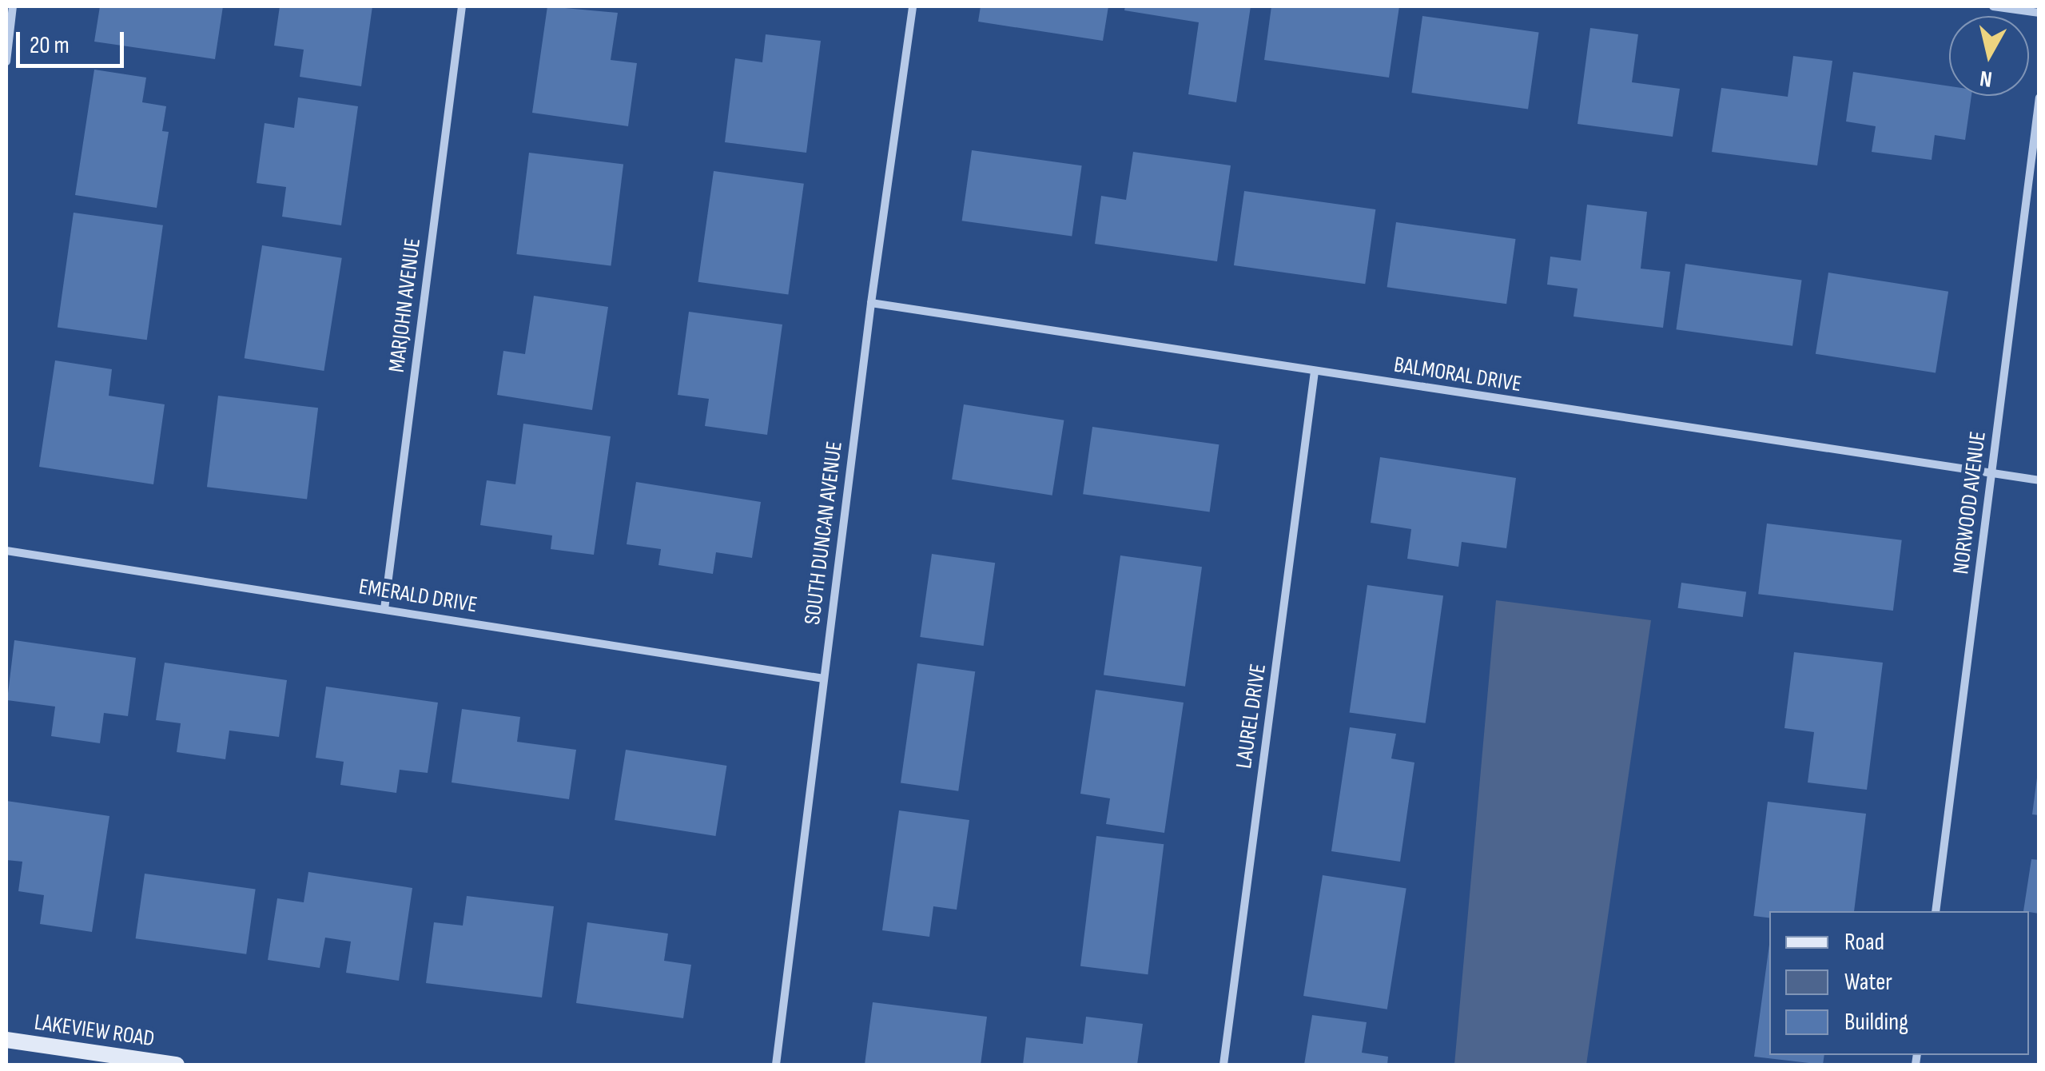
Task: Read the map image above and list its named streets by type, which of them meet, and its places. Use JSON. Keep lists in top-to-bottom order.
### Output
{
  "streets": {
    "street": [
      "MARJOHN AVENUE",
      "BALMORAL DRIVE",
      "NORWOOD AVENUE",
      "SOUTH DUNCAN AVENUE",
      "EMERALD DRIVE",
      "LAUREL DRIVE",
      "LAKEVIEW ROAD"
    ]
  },
  "crossings": [
    ["MARJOHN AVENUE", "EMERALD DRIVE"],
    ["BALMORAL DRIVE", "NORWOOD AVENUE"],
    ["BALMORAL DRIVE", "SOUTH DUNCAN AVENUE"],
    ["BALMORAL DRIVE", "LAUREL DRIVE"],
    ["SOUTH DUNCAN AVENUE", "EMERALD DRIVE"]
  ],
  "legend": ["Road", "Water", "Building"],
  "scale_bar": "20 m",
  "north": "bottom"
}
